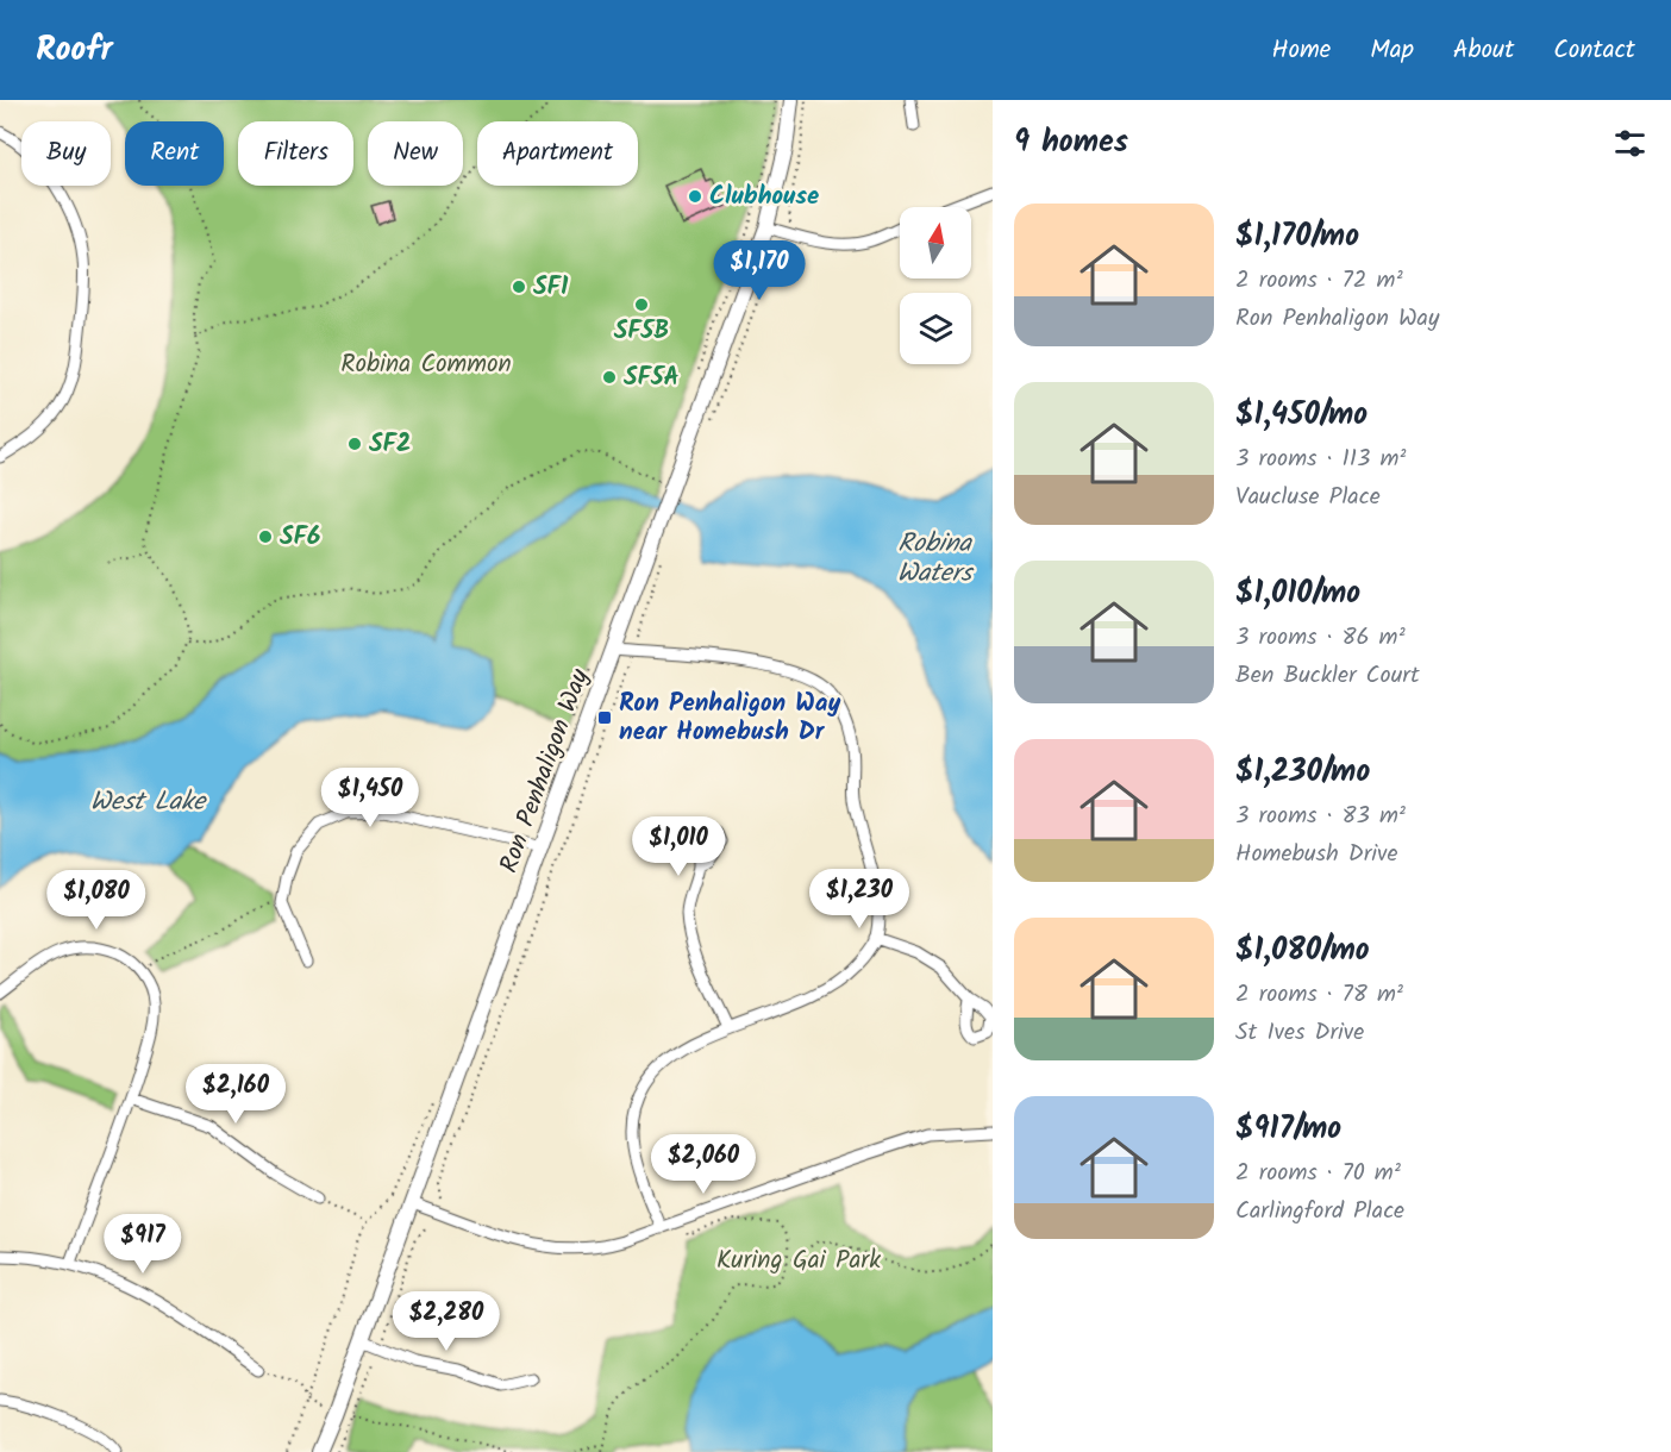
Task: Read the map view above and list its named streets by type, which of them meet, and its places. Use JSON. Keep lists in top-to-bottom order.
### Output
{
  "streets": {
    "street": ["Ron Penhaligon Way"]
  },
  "water": ["Robina Waters", "West Lake"],
  "parks": ["Robina Common", "Kuring Gai Park"],
  "places": {
    "other": [
      "Clubhouse",
      "SF1",
      "SF5B",
      "SF5A",
      "SF2",
      "SF6"
    ],
    "transit": ["Ron Penhaligon Way near Homebush Dr"]
  },
  "north": "top",
  "page": {
    "header": "Roofr",
    "nav": [
      "Home",
      "Map",
      "About",
      "Contact"
    ],
    "heading": "9 homes",
    "chip": [
      "Buy",
      "Rent",
      "Filters",
      "New",
      "Apartment"
    ],
    "list": [
      {
        "name": "$1,170/mo",
        "note": "2 rooms · 72 m² · Ron Penhaligon Way"
      },
      {
        "name": "$1,450/mo",
        "note": "3 rooms · 113 m² · Vaucluse Place"
      },
      {
        "name": "$1,010/mo",
        "note": "3 rooms · 86 m² · Ben Buckler Court"
      },
      {
        "name": "$1,230/mo",
        "note": "3 rooms · 83 m² · Homebush Drive"
      },
      {
        "name": "$1,080/mo",
        "note": "2 rooms · 78 m² · St Ives Drive"
      },
      {
        "name": "$917/mo",
        "note": "2 rooms · 70 m² · Carlingford Place"
      }
    ],
    "price": [
      "$1,170",
      "$1,450",
      "$1,010",
      "$1,230",
      "$1,080",
      "$2,160",
      "$2,060",
      "$917",
      "$2,280"
    ]
  }
}
